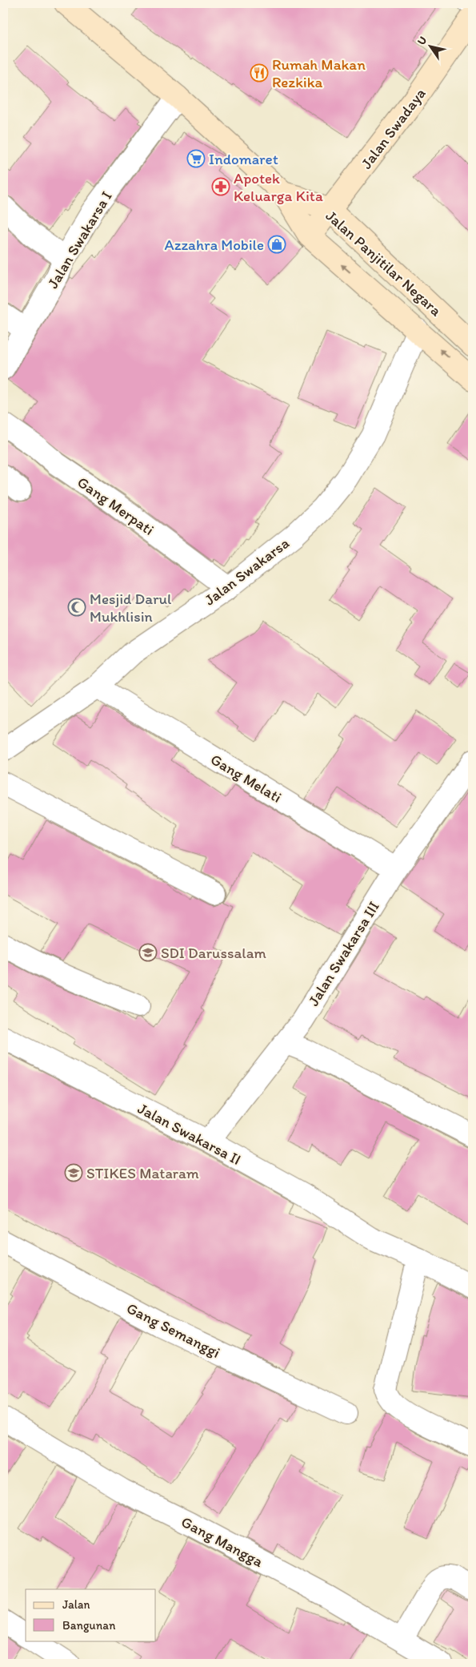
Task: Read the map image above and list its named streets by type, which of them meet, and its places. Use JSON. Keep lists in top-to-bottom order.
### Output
{
  "streets": {
    "main road": ["Jalan Swadaya", "Jalan Panjitilar Negara"],
    "street": [
      "Jalan Swakarsa I",
      "Gang Merpati",
      "Jalan Swakarsa",
      "Gang Melati",
      "Jalan Swakarsa III",
      "Jalan Swakarsa II",
      "Gang Semanggi",
      "Gang Mangga"
    ]
  },
  "crossings": [
    ["Jalan Swadaya", "Jalan Panjitilar Negara"],
    ["Jalan Swakarsa I", "Jalan Panjitilar Negara"],
    ["Gang Merpati", "Jalan Swakarsa"],
    ["Jalan Swakarsa", "Gang Melati"],
    ["Gang Melati", "Jalan Swakarsa III"],
    ["Jalan Swakarsa III", "Jalan Swakarsa II"]
  ],
  "places": {
    "restaurant": ["Rumah Makan Rezkika"],
    "supermarket": ["Indomaret"],
    "pharmacy": ["Apotek Keluarga Kita"],
    "shop": ["Azzahra Mobile"],
    "mosque": ["Mesjid Darul Mukhlisin"],
    "school or university": ["SDI Darussalam", "STIKES Mataram"]
  },
  "legend": ["Jalan", "Bangunan"],
  "north": "top left"
}
